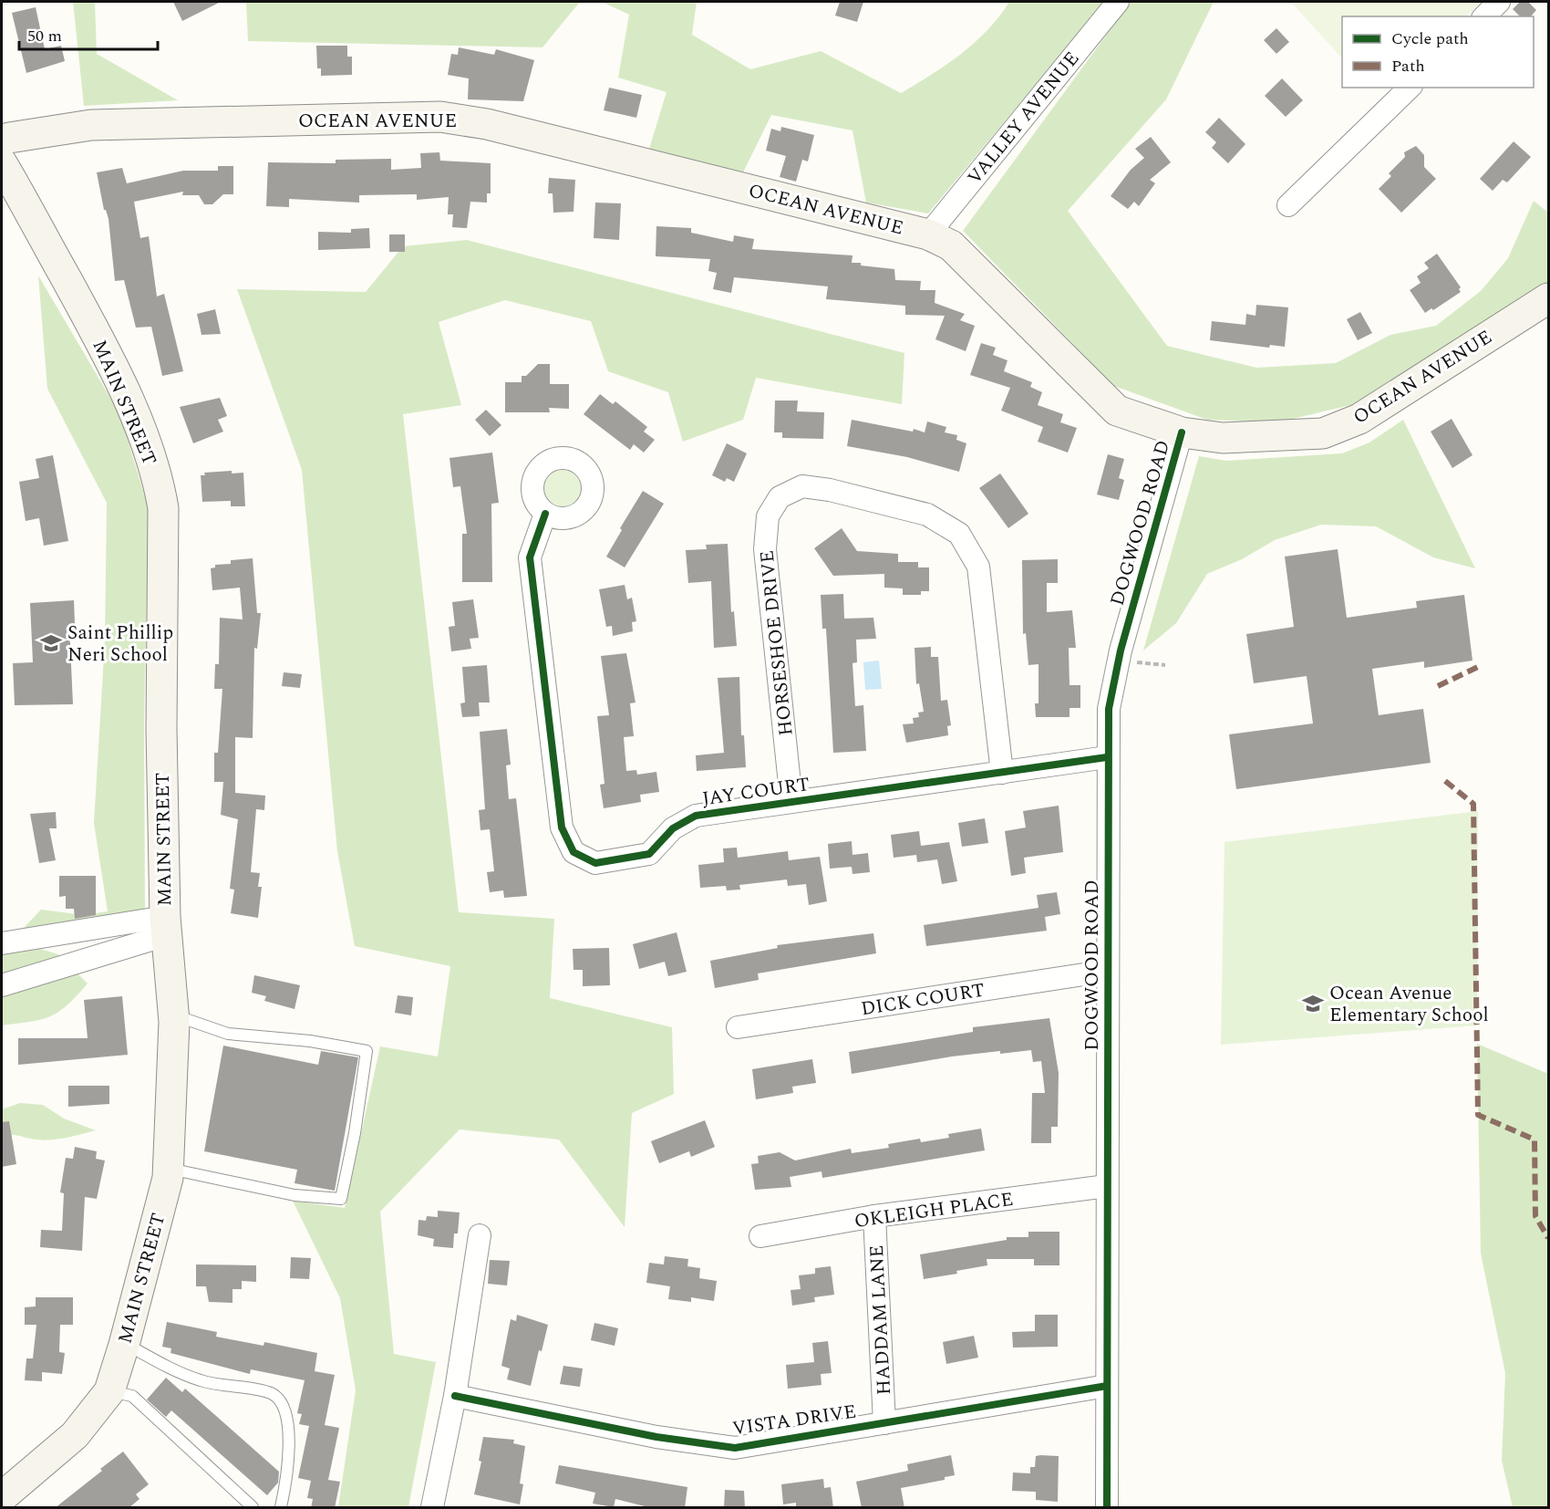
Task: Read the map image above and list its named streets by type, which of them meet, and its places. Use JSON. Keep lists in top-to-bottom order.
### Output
{
  "streets": {
    "main road": ["OCEAN AVENUE", "MAIN STREET"],
    "street": [
      "VALLEY AVENUE",
      "DOGWOOD ROAD",
      "HORSESHOE DRIVE",
      "JAY COURT",
      "DICK COURT",
      "OKLEIGH PLACE",
      "HADDAM LANE",
      "VISTA DRIVE"
    ]
  },
  "crossings": [
    ["VALLEY AVENUE", "OCEAN AVENUE"],
    ["OCEAN AVENUE", "DOGWOOD ROAD"],
    ["DOGWOOD ROAD", "JAY COURT"],
    ["DOGWOOD ROAD", "DICK COURT"],
    ["DOGWOOD ROAD", "OKLEIGH PLACE"],
    ["DOGWOOD ROAD", "VISTA DRIVE"],
    ["HORSESHOE DRIVE", "JAY COURT"],
    ["OKLEIGH PLACE", "HADDAM LANE"],
    ["HADDAM LANE", "VISTA DRIVE"]
  ],
  "places": {
    "school or university": ["Saint Phillip Neri School", "Ocean Avenue Elementary School"]
  },
  "legend": ["Cycle path", "Path"],
  "scale_bar": "50 m"
}
